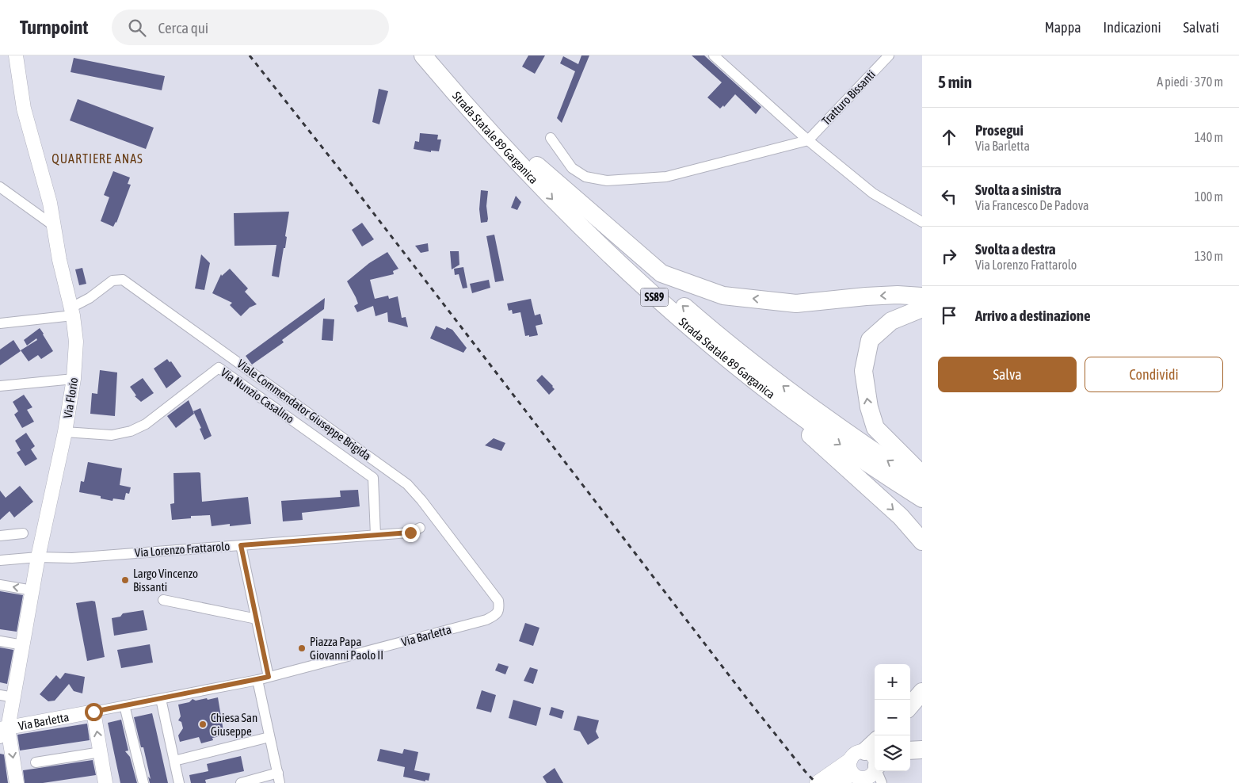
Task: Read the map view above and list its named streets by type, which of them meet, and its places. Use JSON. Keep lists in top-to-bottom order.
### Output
{
  "streets": {
    "highway": ["Strada Statale 89 Garganica", "SS89"],
    "street": [
      "Tratturo Bissanti",
      "Via Nunzio Casalino",
      "Via Florio",
      "Viale Commendator Giuseppe Brigida",
      "Via Lorenzo Frattarolo",
      "Via Barletta"
    ]
  },
  "crossings": [
    ["Strada Statale 89 Garganica", "SS89"],
    ["Via Nunzio Casalino", "Via Florio"],
    ["Via Nunzio Casalino", "Via Lorenzo Frattarolo"],
    ["Via Florio", "Viale Commendator Giuseppe Brigida"],
    ["Via Florio", "Via Lorenzo Frattarolo"],
    ["Via Florio", "Via Barletta"],
    ["Viale Commendator Giuseppe Brigida", "Via Barletta"]
  ],
  "districts": ["QUARTIERE ANAS"],
  "places": ["Largo Vincenzo Bissanti", "Piazza Papa Giovanni Paolo II", "Chiesa San Giuseppe"],
  "page": {
    "header": "Turnpoint",
    "search": "Cerca qui",
    "nav": ["Mappa", "Indicazioni", "Salvati"],
    "heading": ["5 min", "A piedi · 370 m"],
    "list": [
      ["Prosegui", "Via Barletta", "140 m"],
      ["Svolta a sinistra", "Via Francesco De Padova", "100 m"],
      ["Svolta a destra", "Via Lorenzo Frattarolo", "130 m"],
      "Arrivo a destinazione"
    ],
    "buttons": ["Salva", "Condividi"],
    "map_buttons": ["+", "−"]
  }
}
